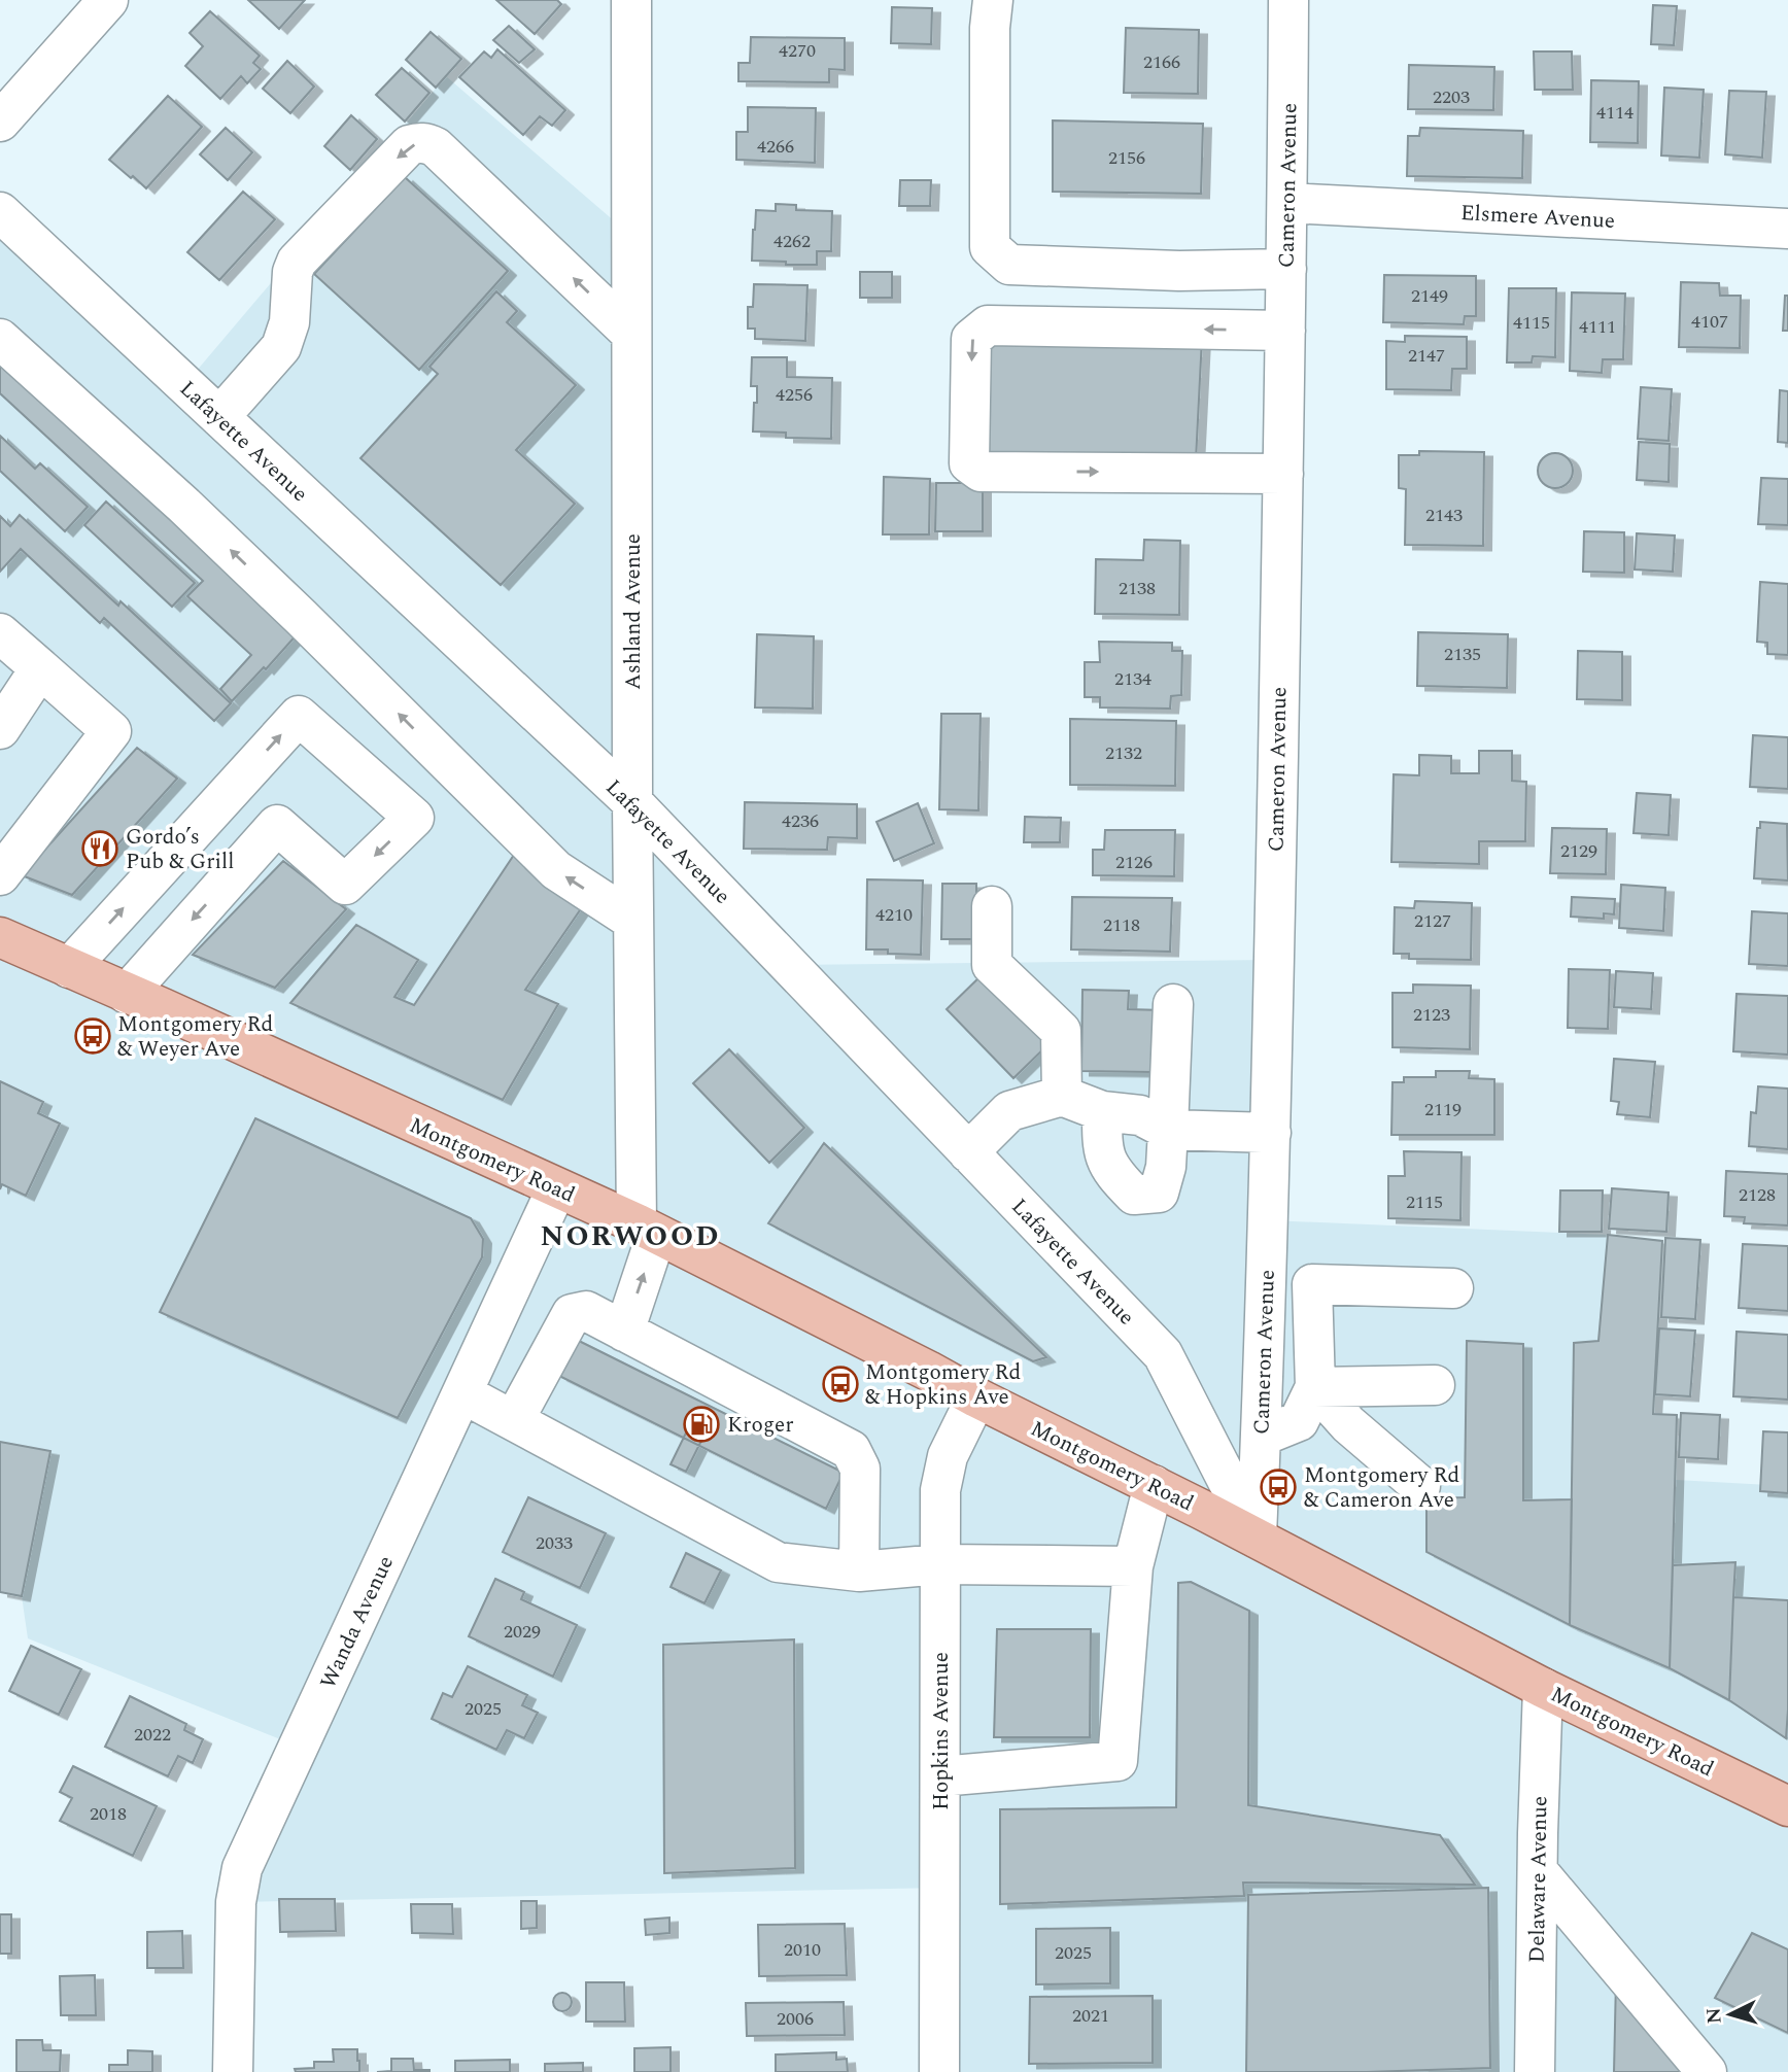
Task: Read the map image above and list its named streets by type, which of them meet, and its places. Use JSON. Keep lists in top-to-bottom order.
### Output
{
  "streets": {
    "main road": ["Montgomery Road"],
    "street": [
      "Cameron Avenue",
      "Elsmere Avenue",
      "Lafayette Avenue",
      "Ashland Avenue",
      "Wanda Avenue",
      "Hopkins Avenue",
      "Delaware Avenue"
    ]
  },
  "crossings": [
    ["Cameron Avenue", "Elsmere Avenue"],
    ["Cameron Avenue", "Lafayette Avenue"],
    ["Cameron Avenue", "Montgomery Road"],
    ["Lafayette Avenue", "Ashland Avenue"],
    ["Lafayette Avenue", "Montgomery Road"],
    ["Ashland Avenue", "Montgomery Road"],
    ["Montgomery Road", "Wanda Avenue"],
    ["Montgomery Road", "Hopkins Avenue"],
    ["Montgomery Road", "Delaware Avenue"]
  ],
  "districts": ["NORWOOD"],
  "places": {
    "restaurant": ["Gordo’s Pub & Grill"],
    "bus stop": ["Montgomery Rd & Weyer Ave", "Montgomery Rd & Hopkins Ave", "Montgomery Rd & Cameron Ave"],
    "fuel station": ["Kroger"]
  },
  "house_numbers": [
    "4270",
    "2166",
    "2203",
    "4114",
    "4266",
    "2156",
    "4262",
    "2149",
    "4107",
    "4115",
    "4111",
    "2147",
    "4256",
    "2143",
    "2138",
    "2135",
    "2134",
    "2132",
    "4236",
    "2129",
    "2126",
    "4210",
    "2127",
    "2118",
    "2123",
    "2119",
    "2128",
    "2115",
    "2033",
    "2029",
    "2025",
    "2022",
    "2018",
    "2010",
    "2025",
    "2021",
    "2006"
  ],
  "north": "left"
}
